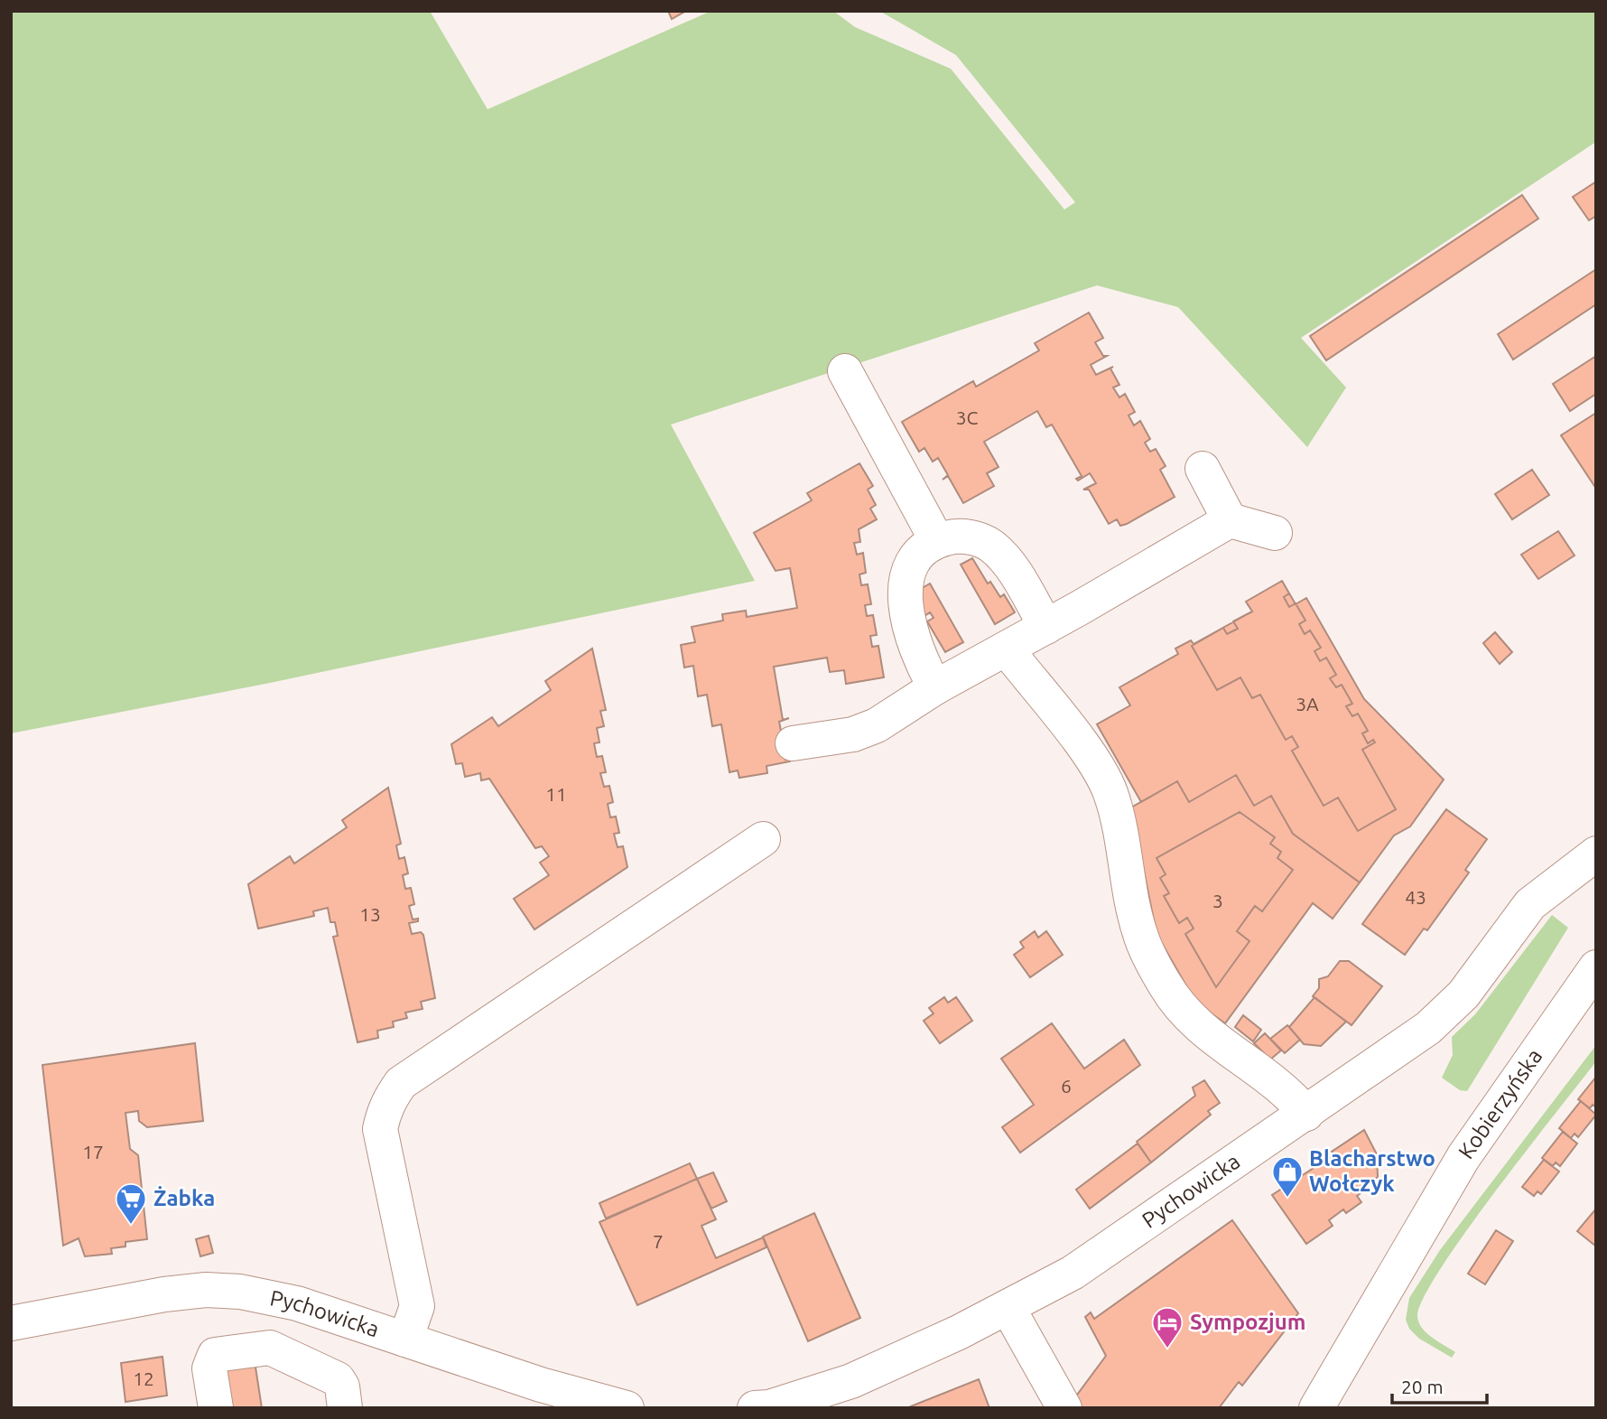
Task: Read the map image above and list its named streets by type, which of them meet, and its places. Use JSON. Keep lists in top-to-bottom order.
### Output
{
  "streets": {
    "street": ["Kobierzyńska", "Pychowicka"]
  },
  "places": {
    "shop": ["Blacharstwo Wołczyk"],
    "supermarket": ["Żabka"],
    "hotel": ["Sympozjum"]
  },
  "house_numbers": [
    "3C",
    "3A",
    "11",
    "43",
    "3",
    "13",
    "6",
    "17",
    "7",
    "12"
  ],
  "scale_bar": "20 m"
}
